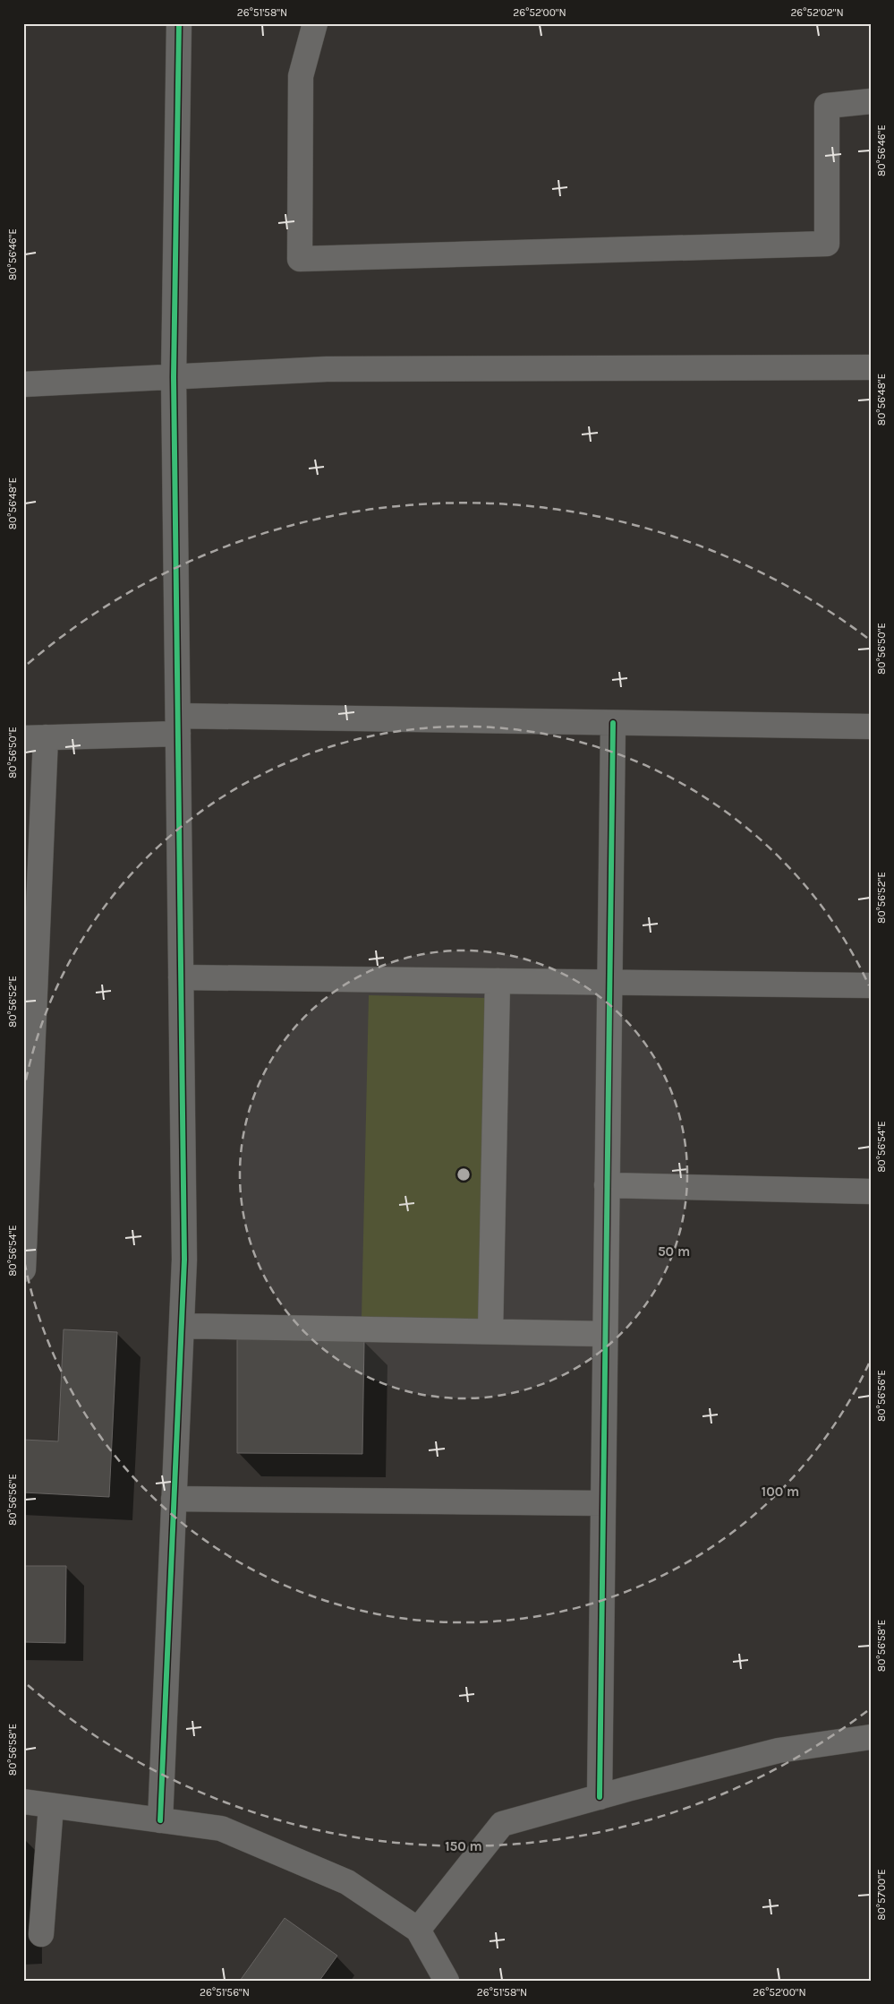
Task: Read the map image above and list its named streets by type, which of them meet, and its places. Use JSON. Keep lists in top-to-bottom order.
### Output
{
  "coordinates": [
    "26°51'58\"N",
    "26°52'00\"N",
    "26°52'02\"N",
    "80°56'46\"E",
    "80°56'48\"E",
    "80°56'50\"E",
    "80°56'52\"E",
    "80°56'54\"E",
    "80°56'56\"E",
    "80°56'58\"E",
    "80°57'00\"E",
    "26°51'56\"N"
  ],
  "rings": ["50 m", "100 m", "150 m"]
}
